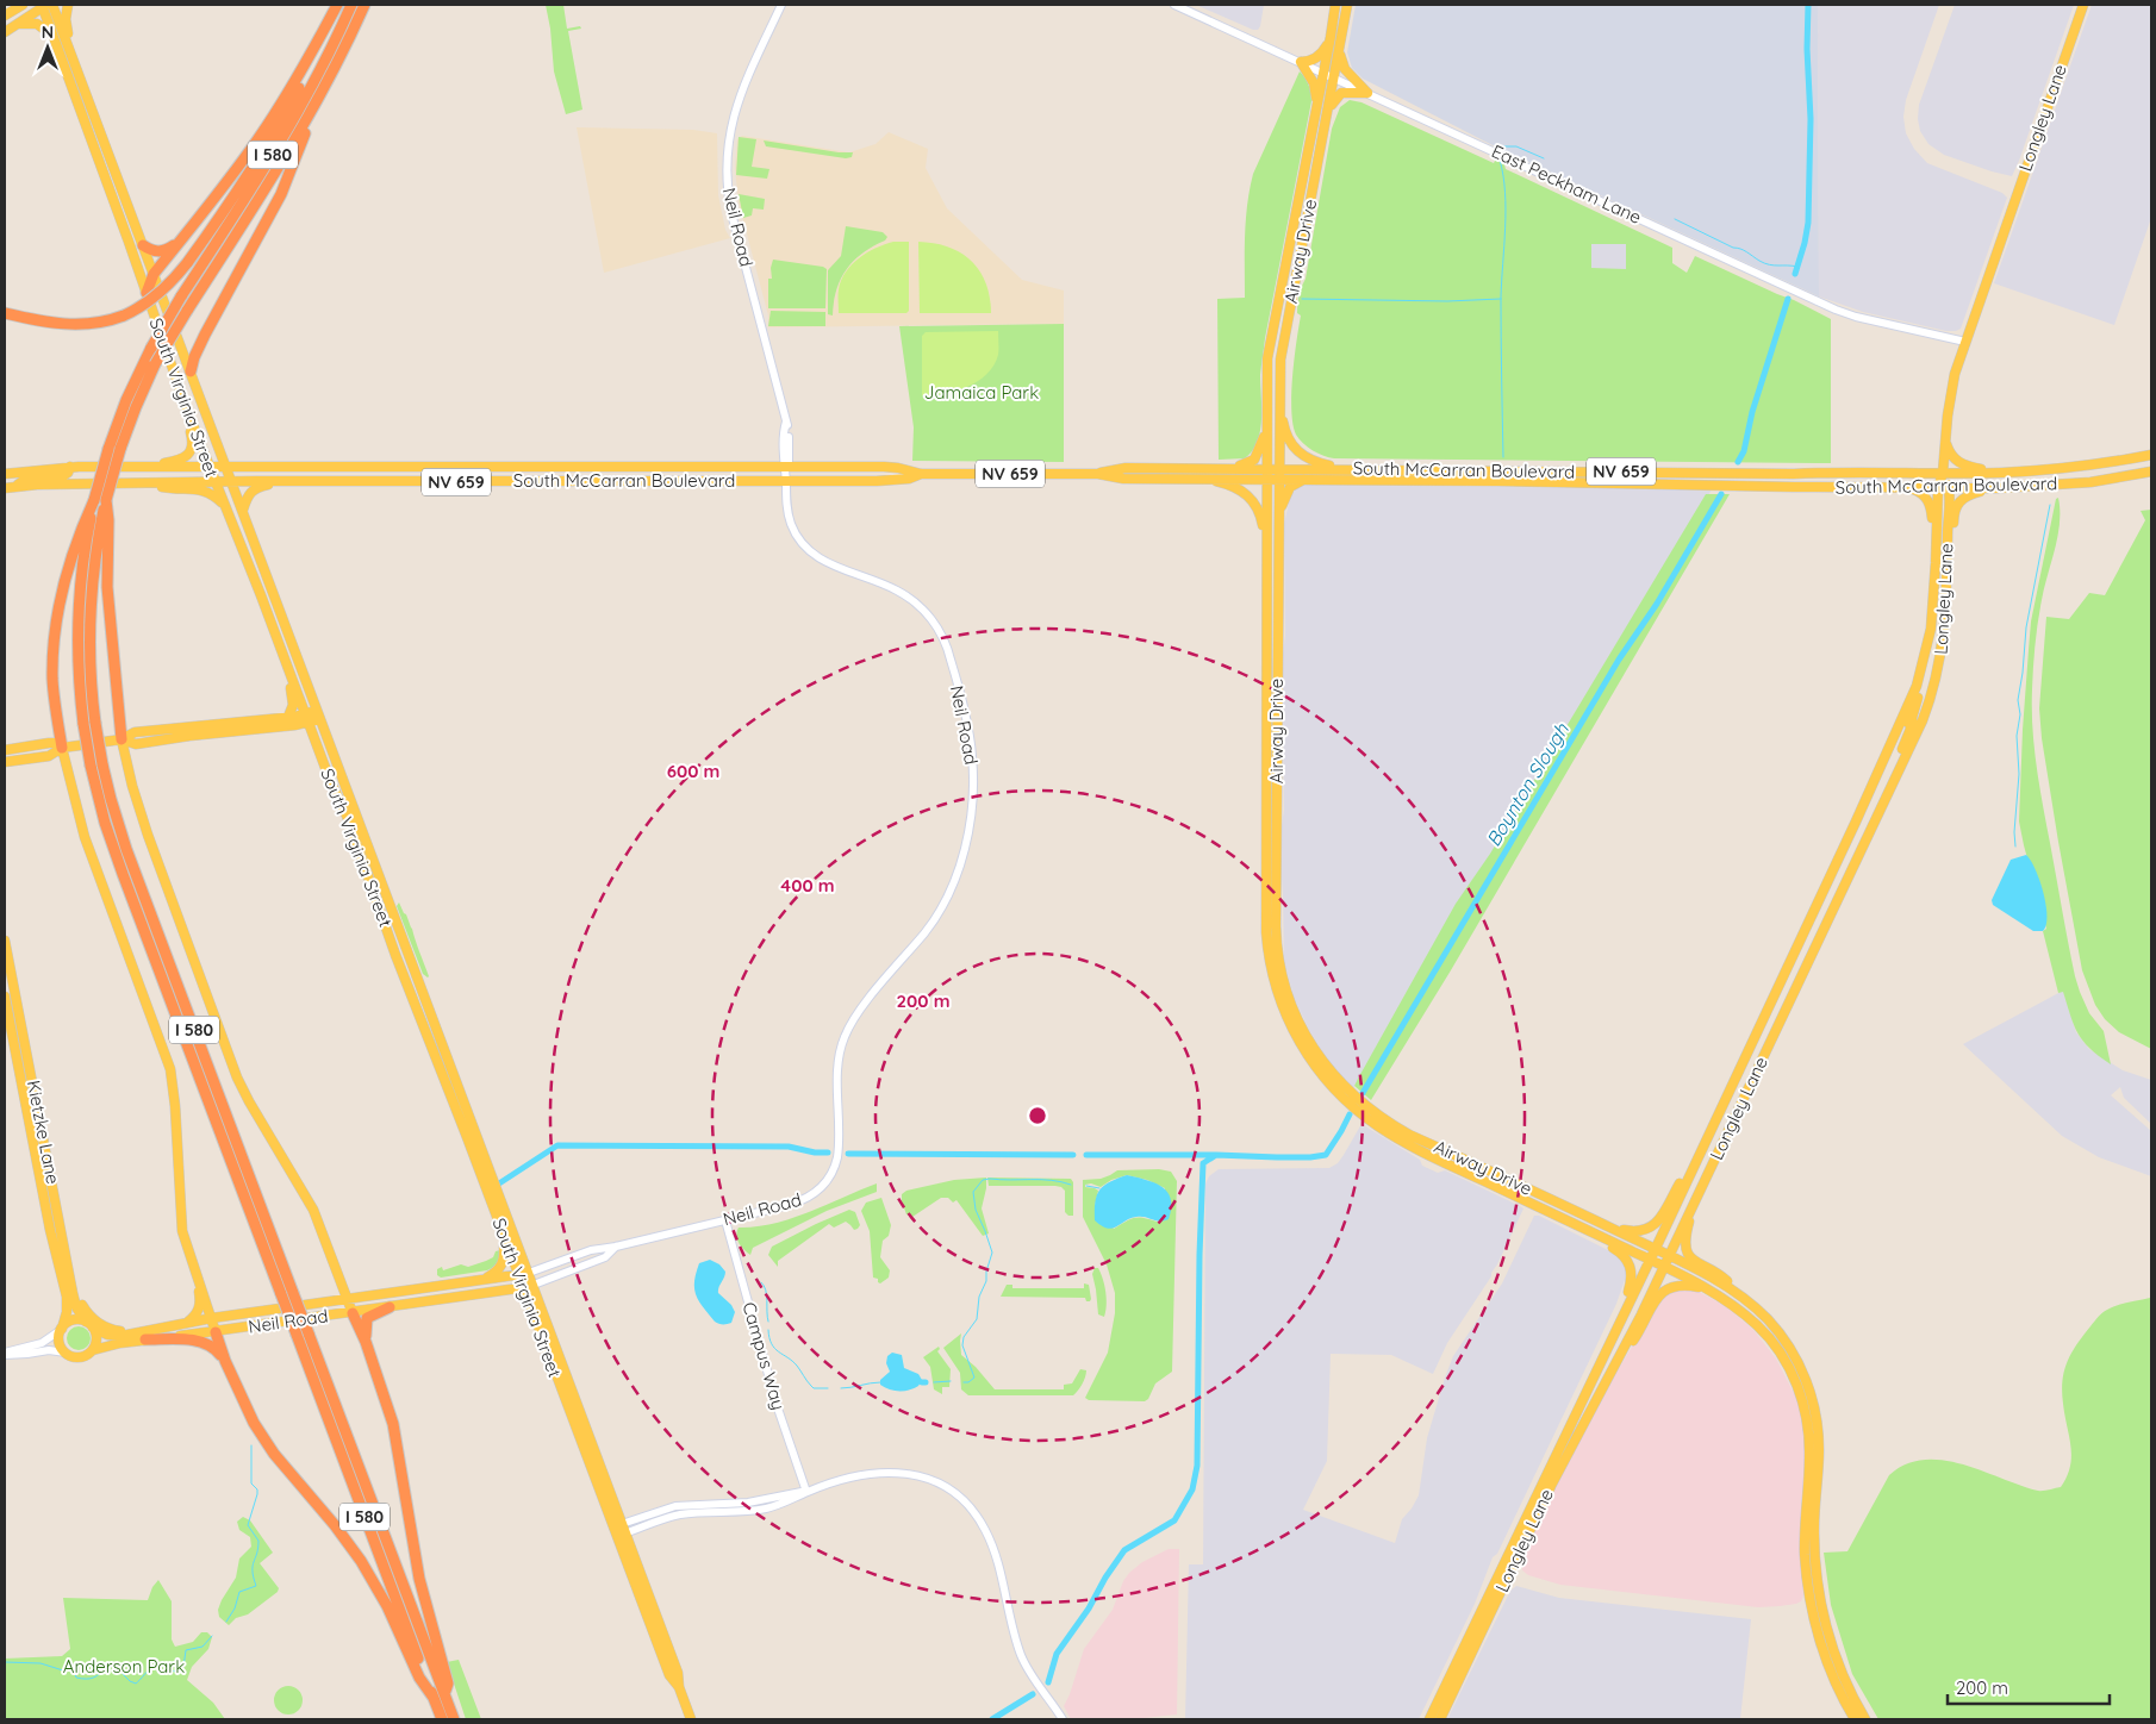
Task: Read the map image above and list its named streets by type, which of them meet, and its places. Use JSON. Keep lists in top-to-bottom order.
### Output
{
  "streets": {
    "highway": ["I 580"],
    "main road": [
      "Longley Lane",
      "Neil Road",
      "Airway Drive",
      "South Virginia Street",
      "South McCarran Boulevard",
      "NV 659",
      "Kietzke Lane"
    ],
    "street": ["East Peckham Lane", "Campus Way"]
  },
  "crossings": [
    ["Longley Lane", "East Peckham Lane"],
    ["Longley Lane", "Airway Drive"],
    ["Longley Lane", "South McCarran Boulevard"],
    ["East Peckham Lane", "Airway Drive"],
    ["Neil Road", "South Virginia Street"],
    ["Neil Road", "South McCarran Boulevard"],
    ["Neil Road", "Kietzke Lane"],
    ["Neil Road", "Campus Way"],
    ["Airway Drive", "South McCarran Boulevard"],
    ["South Virginia Street", "South McCarran Boulevard"]
  ],
  "water": ["Boynton Slough"],
  "parks": ["Jamaica Park", "Anderson Park"],
  "scale_bar": "200 m",
  "north": "top",
  "rings": ["600 m", "400 m", "200 m"]
}
